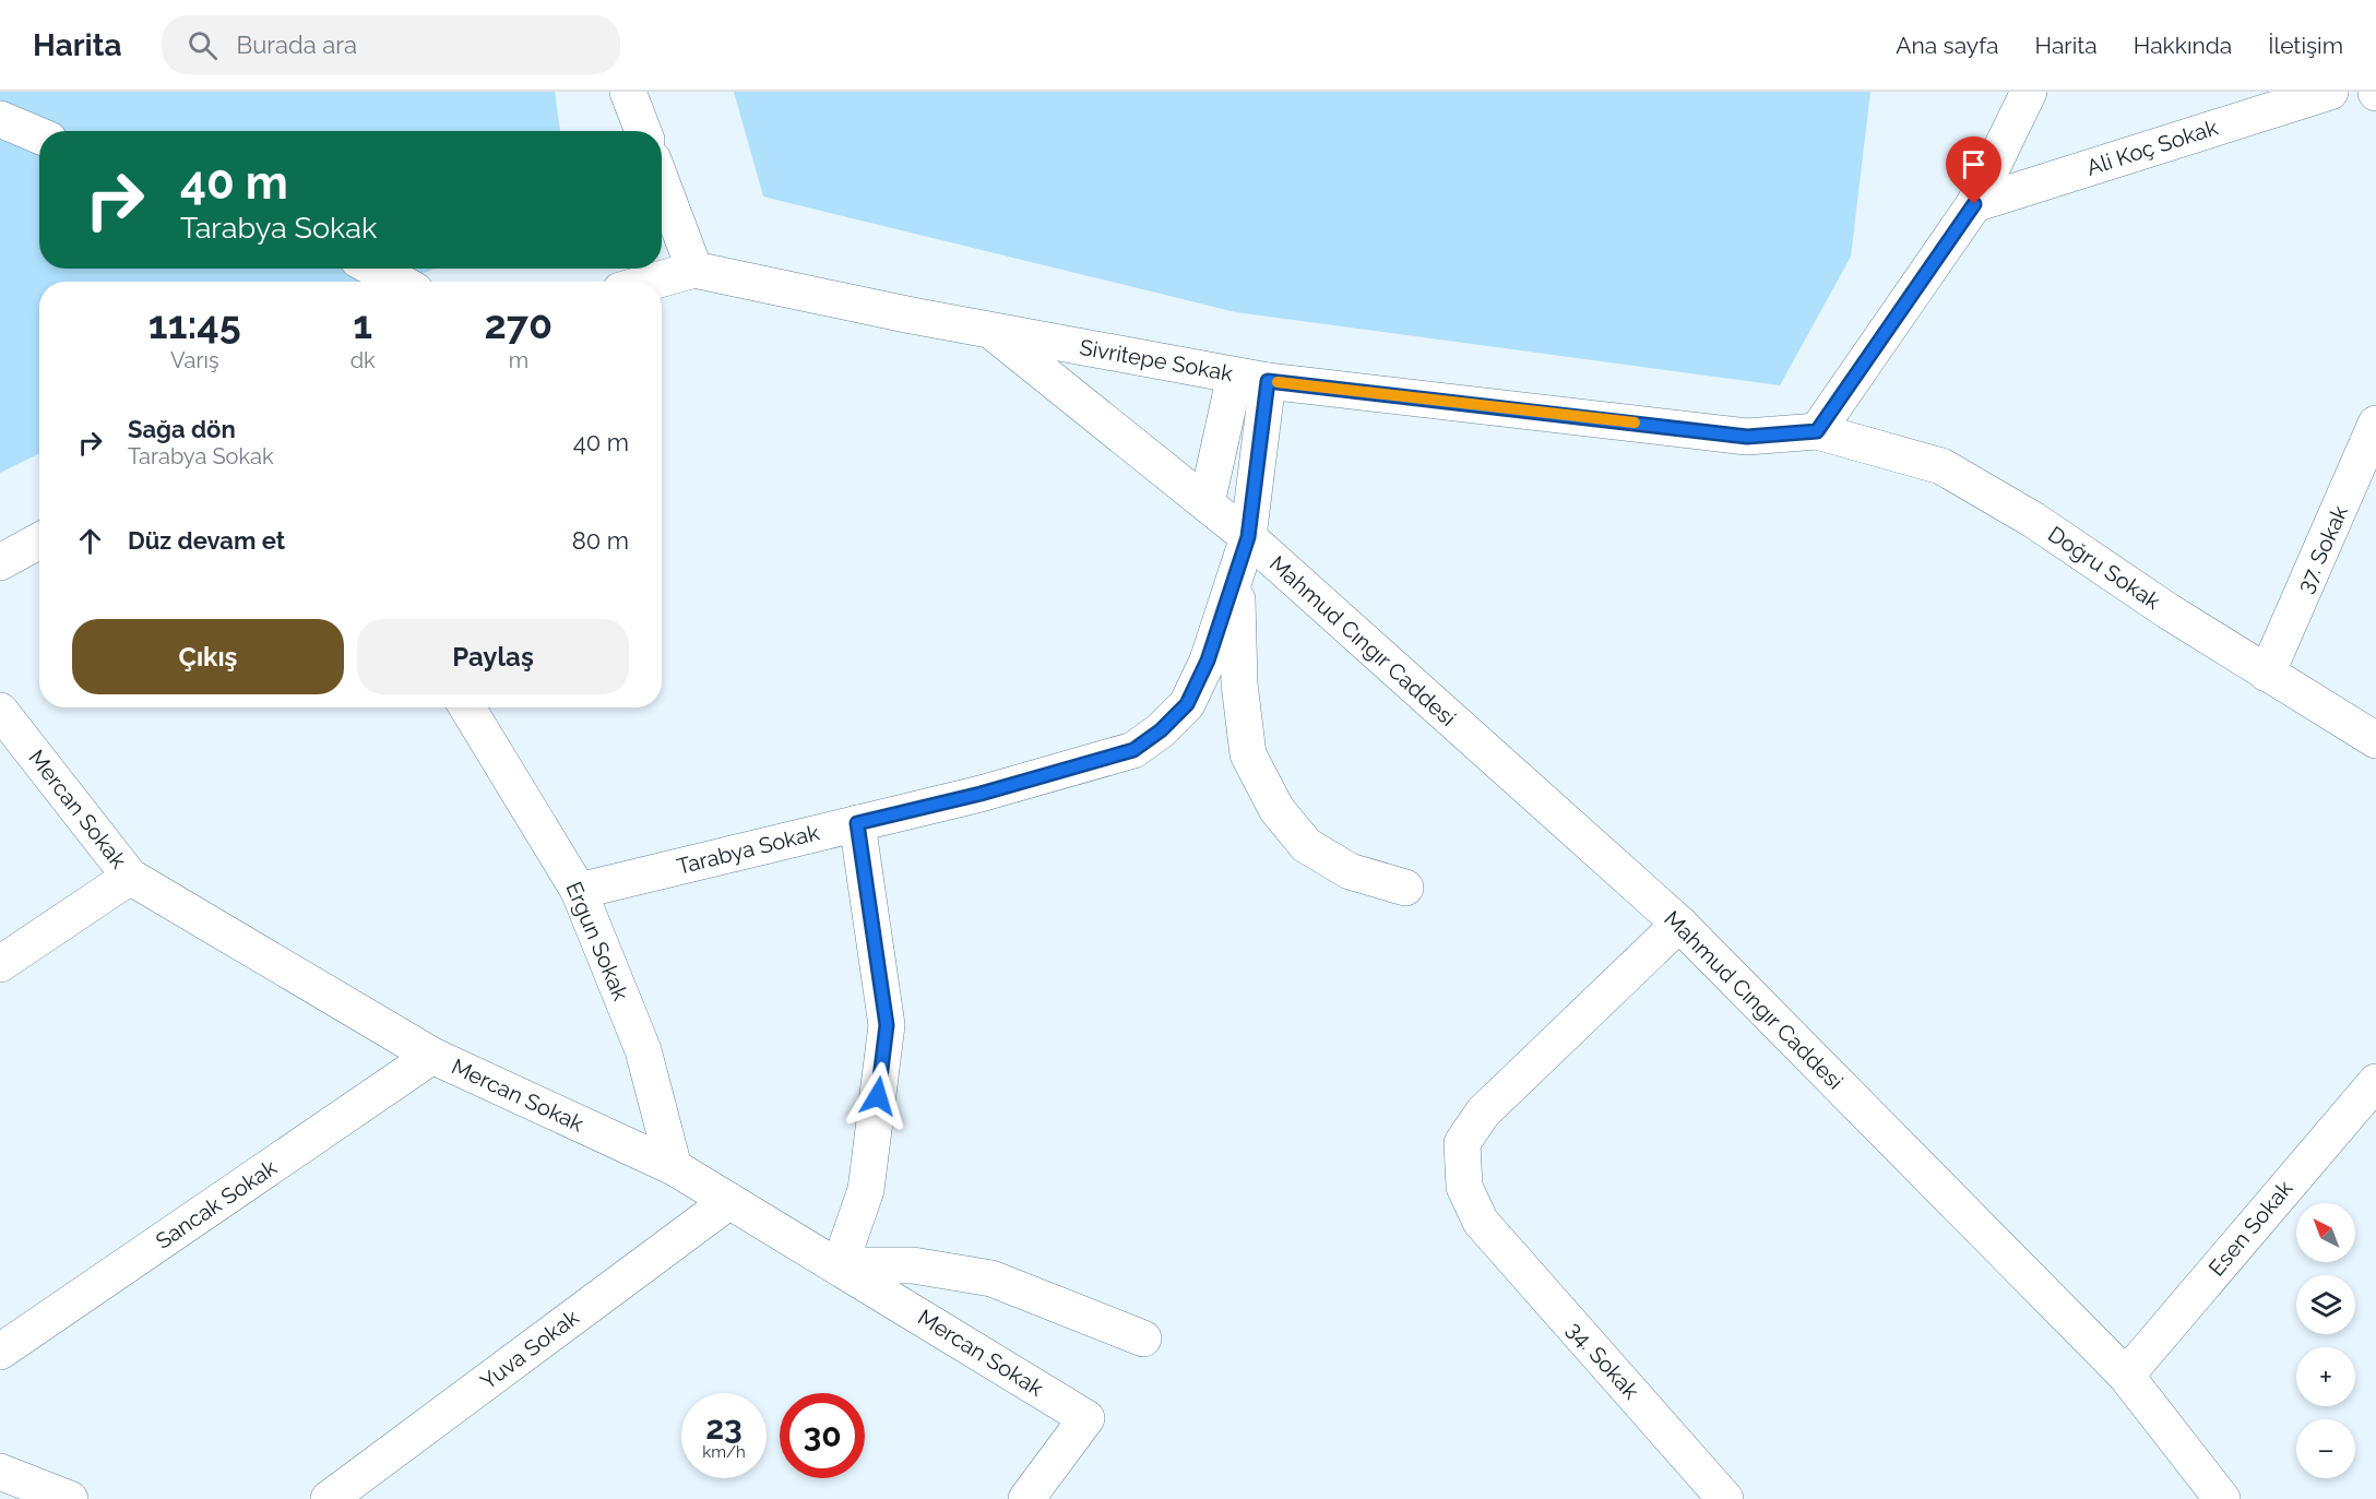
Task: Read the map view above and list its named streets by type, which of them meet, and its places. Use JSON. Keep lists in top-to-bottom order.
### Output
{
  "streets": {
    "street": [
      "Ali Koç Sokak",
      "Sivritepe Sokak",
      "37. Sokak",
      "Doğru Sokak",
      "Mahmud Cıngır Caddesi",
      "Mercan Sokak",
      "Tarabya Sokak",
      "Ergun Sokak",
      "Sancak Sokak",
      "Esen Sokak",
      "Yuva Sokak",
      "34. Sokak"
    ]
  },
  "crossings": [
    ["Sivritepe Sokak", "Doğru Sokak"],
    ["Sivritepe Sokak", "Mahmud Cıngır Caddesi"],
    ["Sivritepe Sokak", "Tarabya Sokak"],
    ["37. Sokak", "Doğru Sokak"],
    ["Mahmud Cıngır Caddesi", "Tarabya Sokak"],
    ["Mahmud Cıngır Caddesi", "Esen Sokak"],
    ["Mahmud Cıngır Caddesi", "34. Sokak"],
    ["Mercan Sokak", "Ergun Sokak"],
    ["Mercan Sokak", "Sancak Sokak"],
    ["Mercan Sokak", "Yuva Sokak"],
    ["Tarabya Sokak", "Ergun Sokak"]
  ],
  "north": "top left",
  "page": {
    "header": "Harita",
    "search": "Burada ara",
    "nav": [
      "Ana sayfa",
      "Harita",
      "Hakkında",
      "İletişim"
    ],
    "turn": ["40 m", "Tarabya Sokak"],
    "eta": [
      "11:45",
      "Varış",
      "1",
      "dk",
      "270",
      "m"
    ],
    "list": [
      {
        "name": "Sağa dön",
        "note": "Tarabya Sokak",
        "value": "40 m"
      },
      {
        "name": "Düz devam et",
        "value": "80 m"
      }
    ],
    "buttons": ["Çıkış", "Paylaş"],
    "map_buttons": ["+", "−"],
    "speed": "23 km/h",
    "limit": "30"
  }
}
